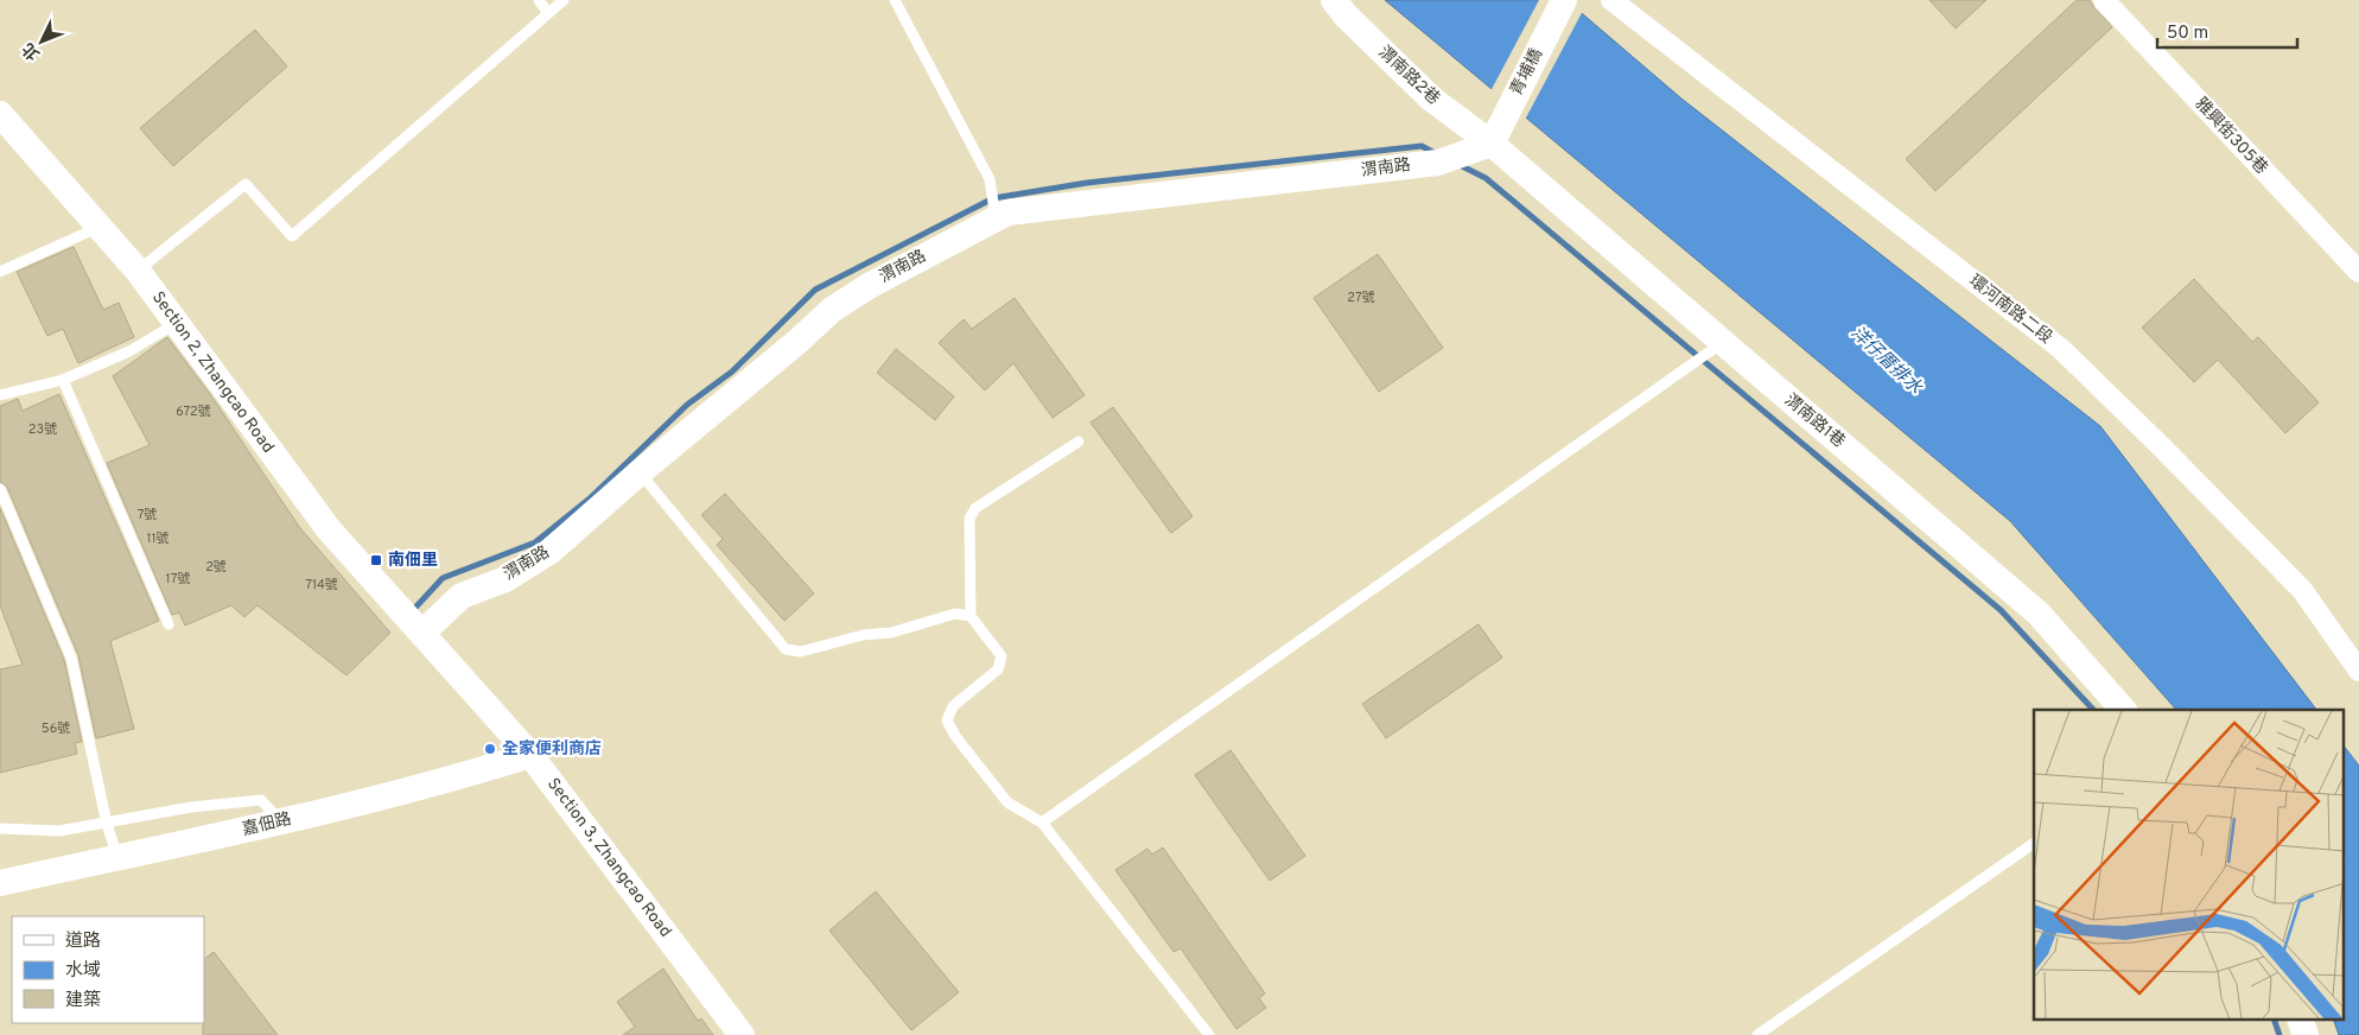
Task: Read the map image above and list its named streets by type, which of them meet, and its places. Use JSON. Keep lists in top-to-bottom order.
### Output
{
  "streets": {
    "street": [
      "青埔橋",
      "渭南路2巷",
      "雅興街305巷",
      "渭南路",
      "環河南路二段",
      "Section 2, Zhangcao Road",
      "渭南路1巷",
      "嘉佃路",
      "Section 3, Zhangcao Road"
    ]
  },
  "crossings": [
    ["青埔橋", "渭南路2巷"],
    ["青埔橋", "渭南路"],
    ["青埔橋", "渭南路1巷"],
    ["渭南路2巷", "渭南路"],
    ["渭南路2巷", "渭南路1巷"],
    ["渭南路", "Section 2, Zhangcao Road"],
    ["渭南路", "渭南路1巷"],
    ["渭南路", "Section 3, Zhangcao Road"],
    ["Section 2, Zhangcao Road", "Section 3, Zhangcao Road"],
    ["嘉佃路", "Section 3, Zhangcao Road"]
  ],
  "water": ["洋仔厝排水"],
  "places": {
    "transit": ["南佃里"],
    "other": ["全家便利商店"]
  },
  "house_numbers": [
    "27號",
    "672號",
    "23號",
    "7號",
    "11號",
    "2號",
    "17號",
    "714號",
    "56號"
  ],
  "legend": ["道路", "水域", "建築"],
  "scale_bar": "50 m",
  "north": "bottom left"
}
